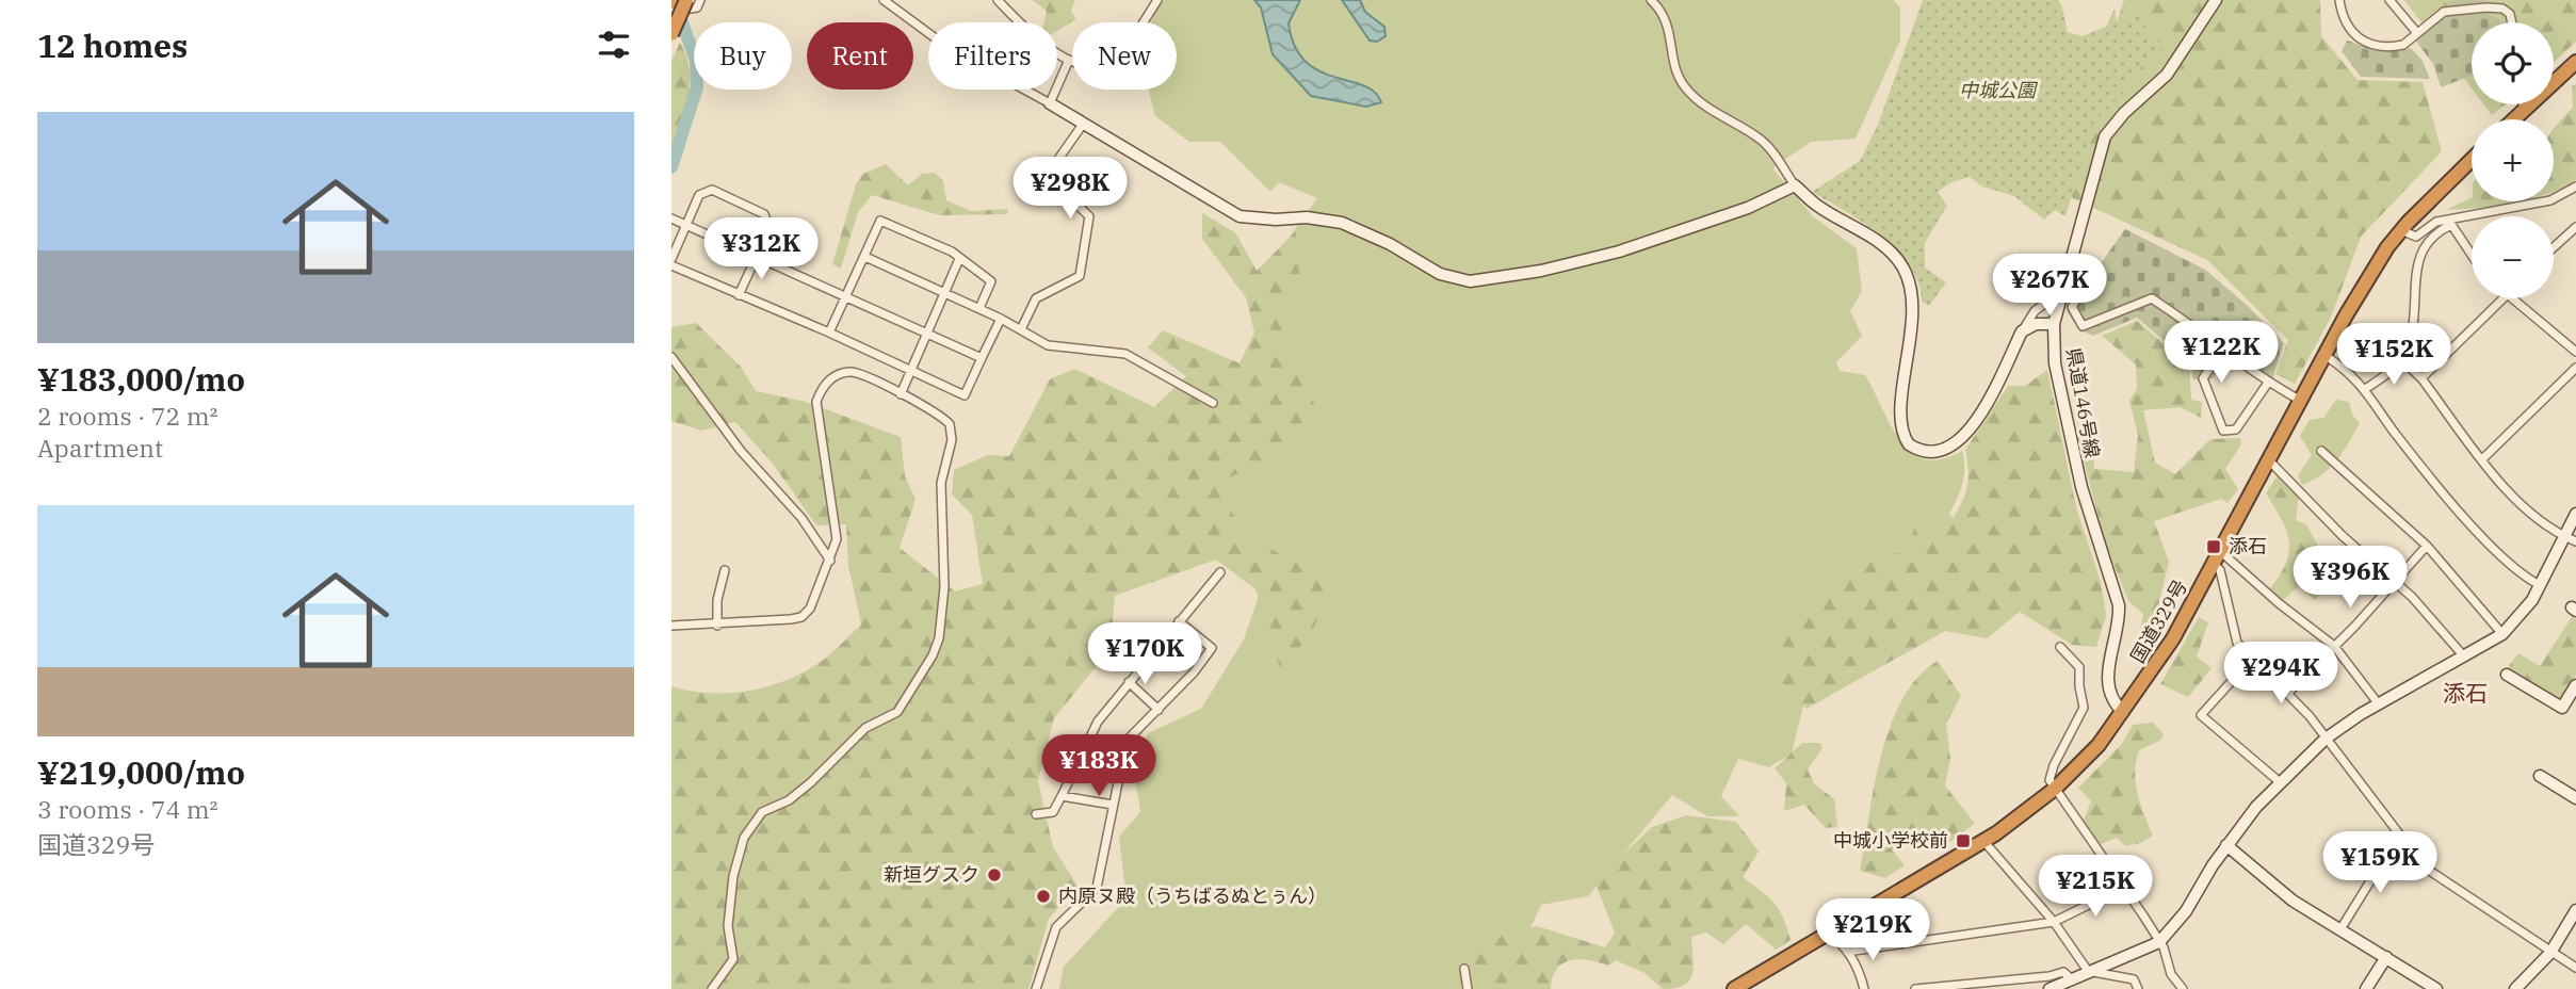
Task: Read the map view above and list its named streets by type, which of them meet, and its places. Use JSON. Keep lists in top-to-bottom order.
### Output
{
  "streets": {
    "highway": ["国道329号"],
    "street": ["県道146号線"]
  },
  "crossings": [
    ["県道146号線", "国道329号"]
  ],
  "districts": ["添石"],
  "parks": ["中城公園"],
  "places": {
    "transit": ["添石", "中城小学校前"],
    "other": ["新垣グスク", "内原ヌ殿（うちばるぬとぅん）"]
  },
  "page": {
    "heading": "12 homes",
    "map_buttons": ["+", "−"],
    "chip": [
      "Buy",
      "Rent",
      "Filters",
      "New"
    ],
    "list": [
      {
        "name": "¥183,000/mo",
        "note": "2 rooms · 72 m² · Apartment"
      },
      {
        "name": "¥219,000/mo",
        "note": "3 rooms · 74 m² · 国道329号"
      }
    ],
    "price": [
      "¥298K",
      "¥312K",
      "¥267K",
      "¥122K",
      "¥152K",
      "¥396K",
      "¥170K",
      "¥294K",
      "¥183K",
      "¥159K",
      "¥215K",
      "¥219K"
    ]
  }
}
